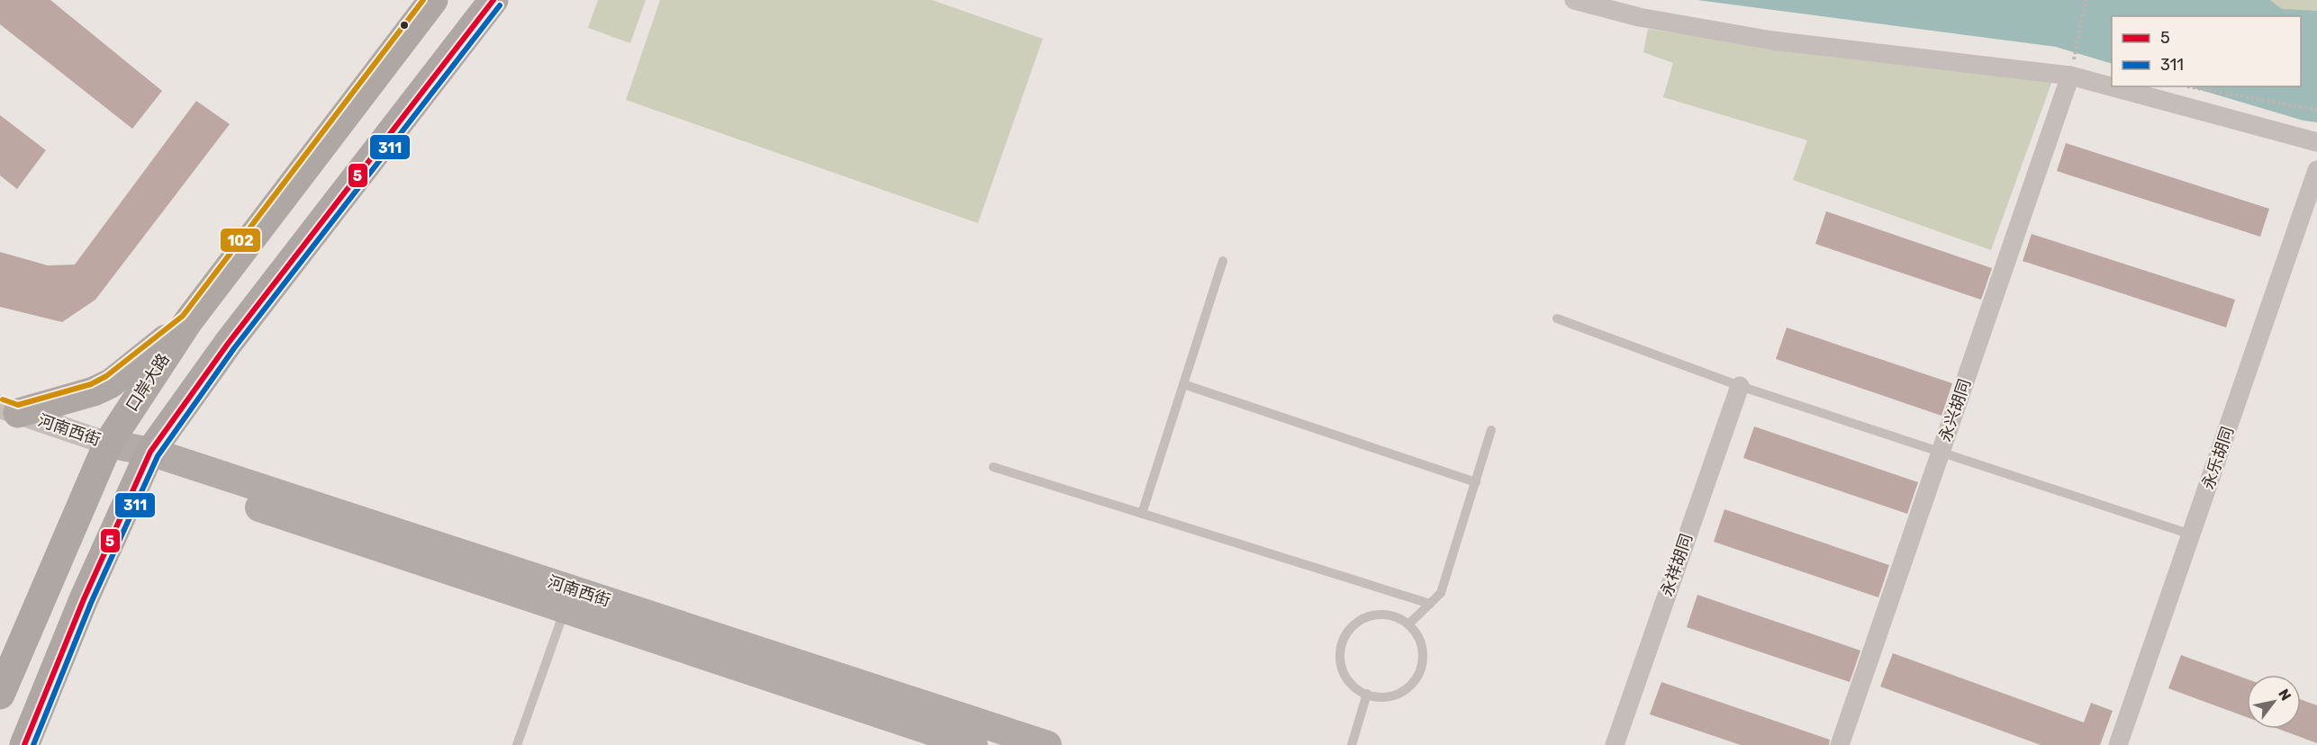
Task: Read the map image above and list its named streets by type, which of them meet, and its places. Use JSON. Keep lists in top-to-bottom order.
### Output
{
  "streets": {
    "highway": ["口岸大路"],
    "main road": ["河南西街"],
    "street": ["永兴胡同", "永乐胡同", "永祥胡同"]
  },
  "crossings": [
    ["口岸大路", "河南西街"]
  ],
  "lines": ["transit line 5", "transit line 102", "transit line 311"],
  "legend": ["5", "311"],
  "north": "top right"
}
